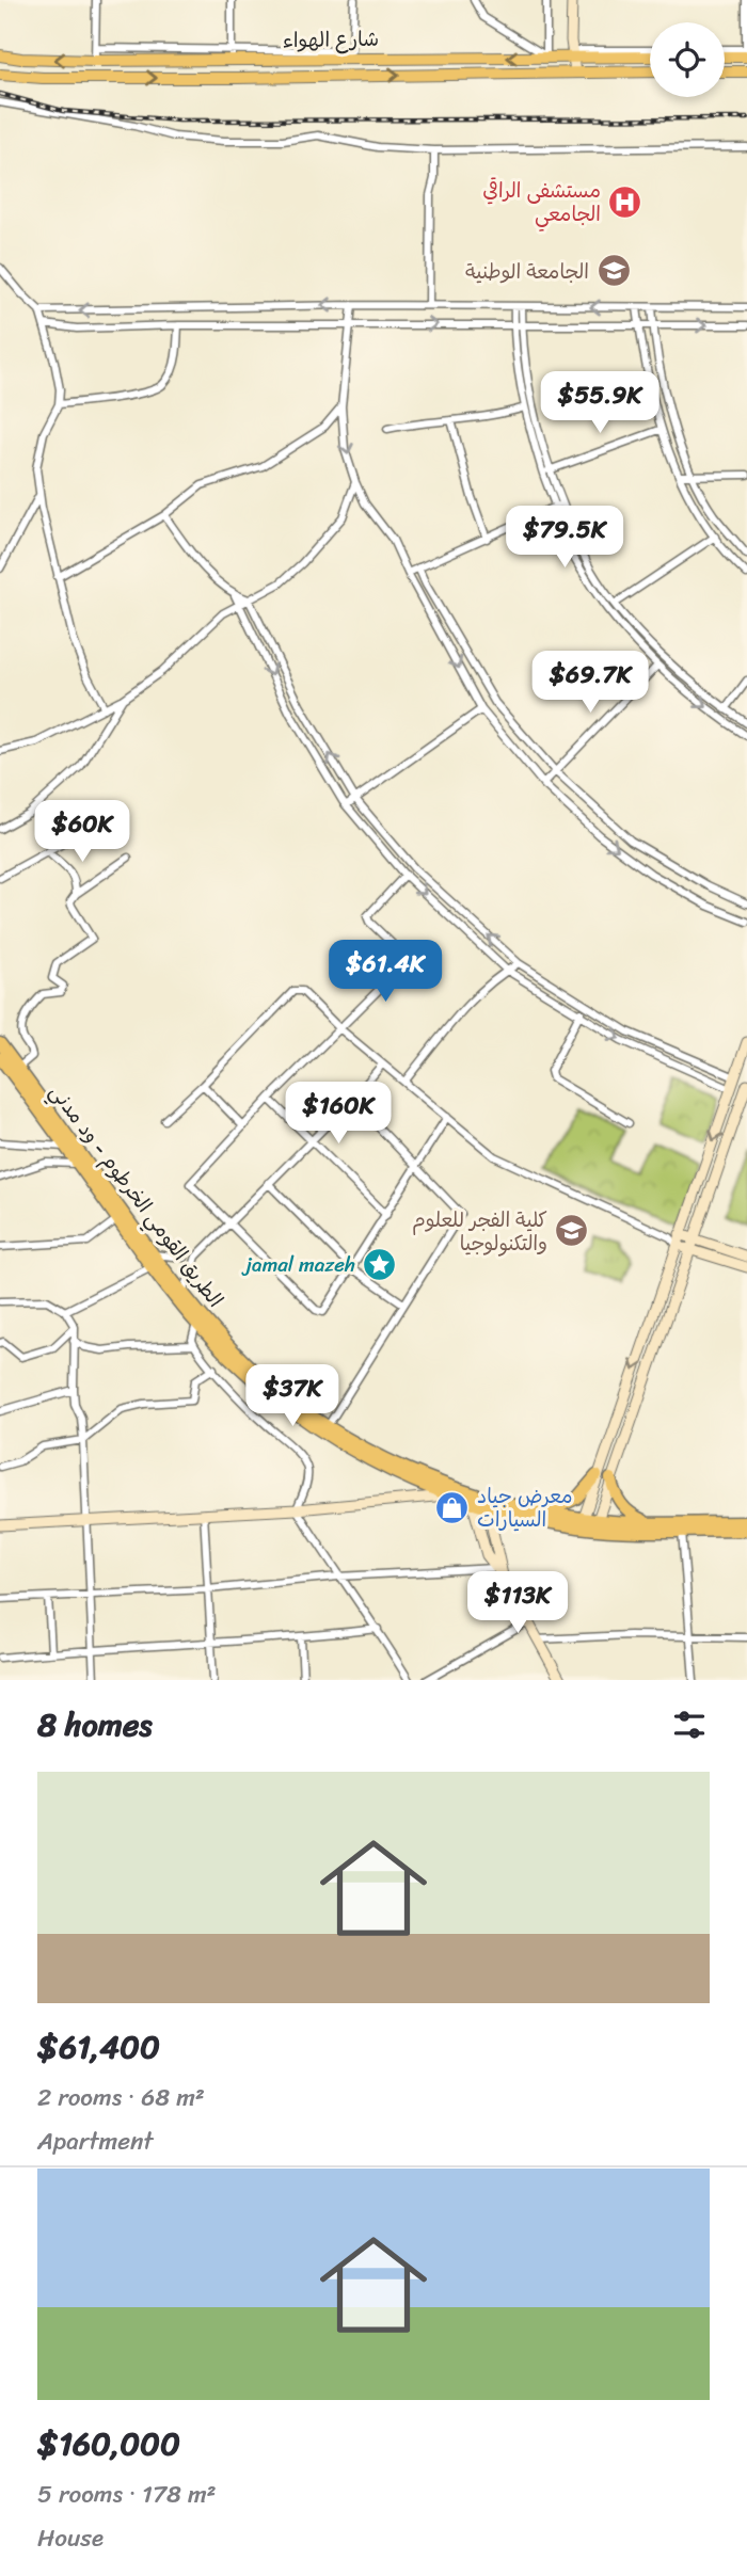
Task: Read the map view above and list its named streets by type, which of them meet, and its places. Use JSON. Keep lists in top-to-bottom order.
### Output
{
  "streets": {
    "highway": ["الطريق القومي الخرطوم - ود مدني"],
    "main road": ["شارع الهواء"]
  },
  "places": {
    "hospital": ["مستشفى الراقي الجامعي"],
    "school or university": ["الجامعة الوطنية", "كلية الفجر للعلوم والتكنولوجيا"],
    "place": ["jamal mazeh"],
    "shop": ["معرض جياد السيارات"]
  },
  "page": {
    "price": [
      "$55.9K",
      "$79.5K",
      "$69.7K",
      "$60K",
      "$61.4K",
      "$160K",
      "$37K",
      "$113K"
    ],
    "heading": "8 homes",
    "list": [
      {
        "name": "$61,400",
        "note": "2 rooms · 68 m² · Apartment"
      },
      {
        "name": "$160,000",
        "note": "5 rooms · 178 m² · House"
      }
    ]
  }
}
